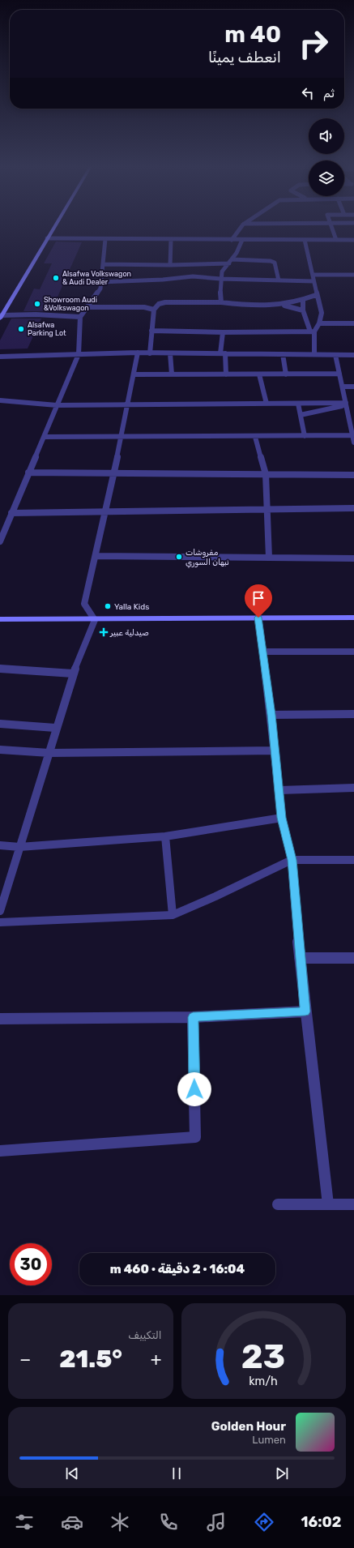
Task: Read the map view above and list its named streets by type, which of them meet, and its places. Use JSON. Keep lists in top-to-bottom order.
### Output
{
  "places": {
    "other": [
      "Alsafwa Volkswagon & Audi Dealer",
      "Showroom Audi &Volkswagon",
      "Alsafwa Parking Lot",
      "مفروشات نبهان السوري",
      "Yalla Kids"
    ],
    "health": ["صيدلية عبير"]
  },
  "page": {
    "turn": ["40 m", "انعطف يمينًا"],
    "then": "ثم",
    "limit": "30",
    "trip": "16:04 · 2 دقيقة · 460 m",
    "tile": "التكييف",
    "heat": ["−", "21.5°", "+"],
    "song": ["Golden Hour", "Lumen"],
    "tabs": "16:02",
    "gauge": ["23", "km/h"]
  }
}
